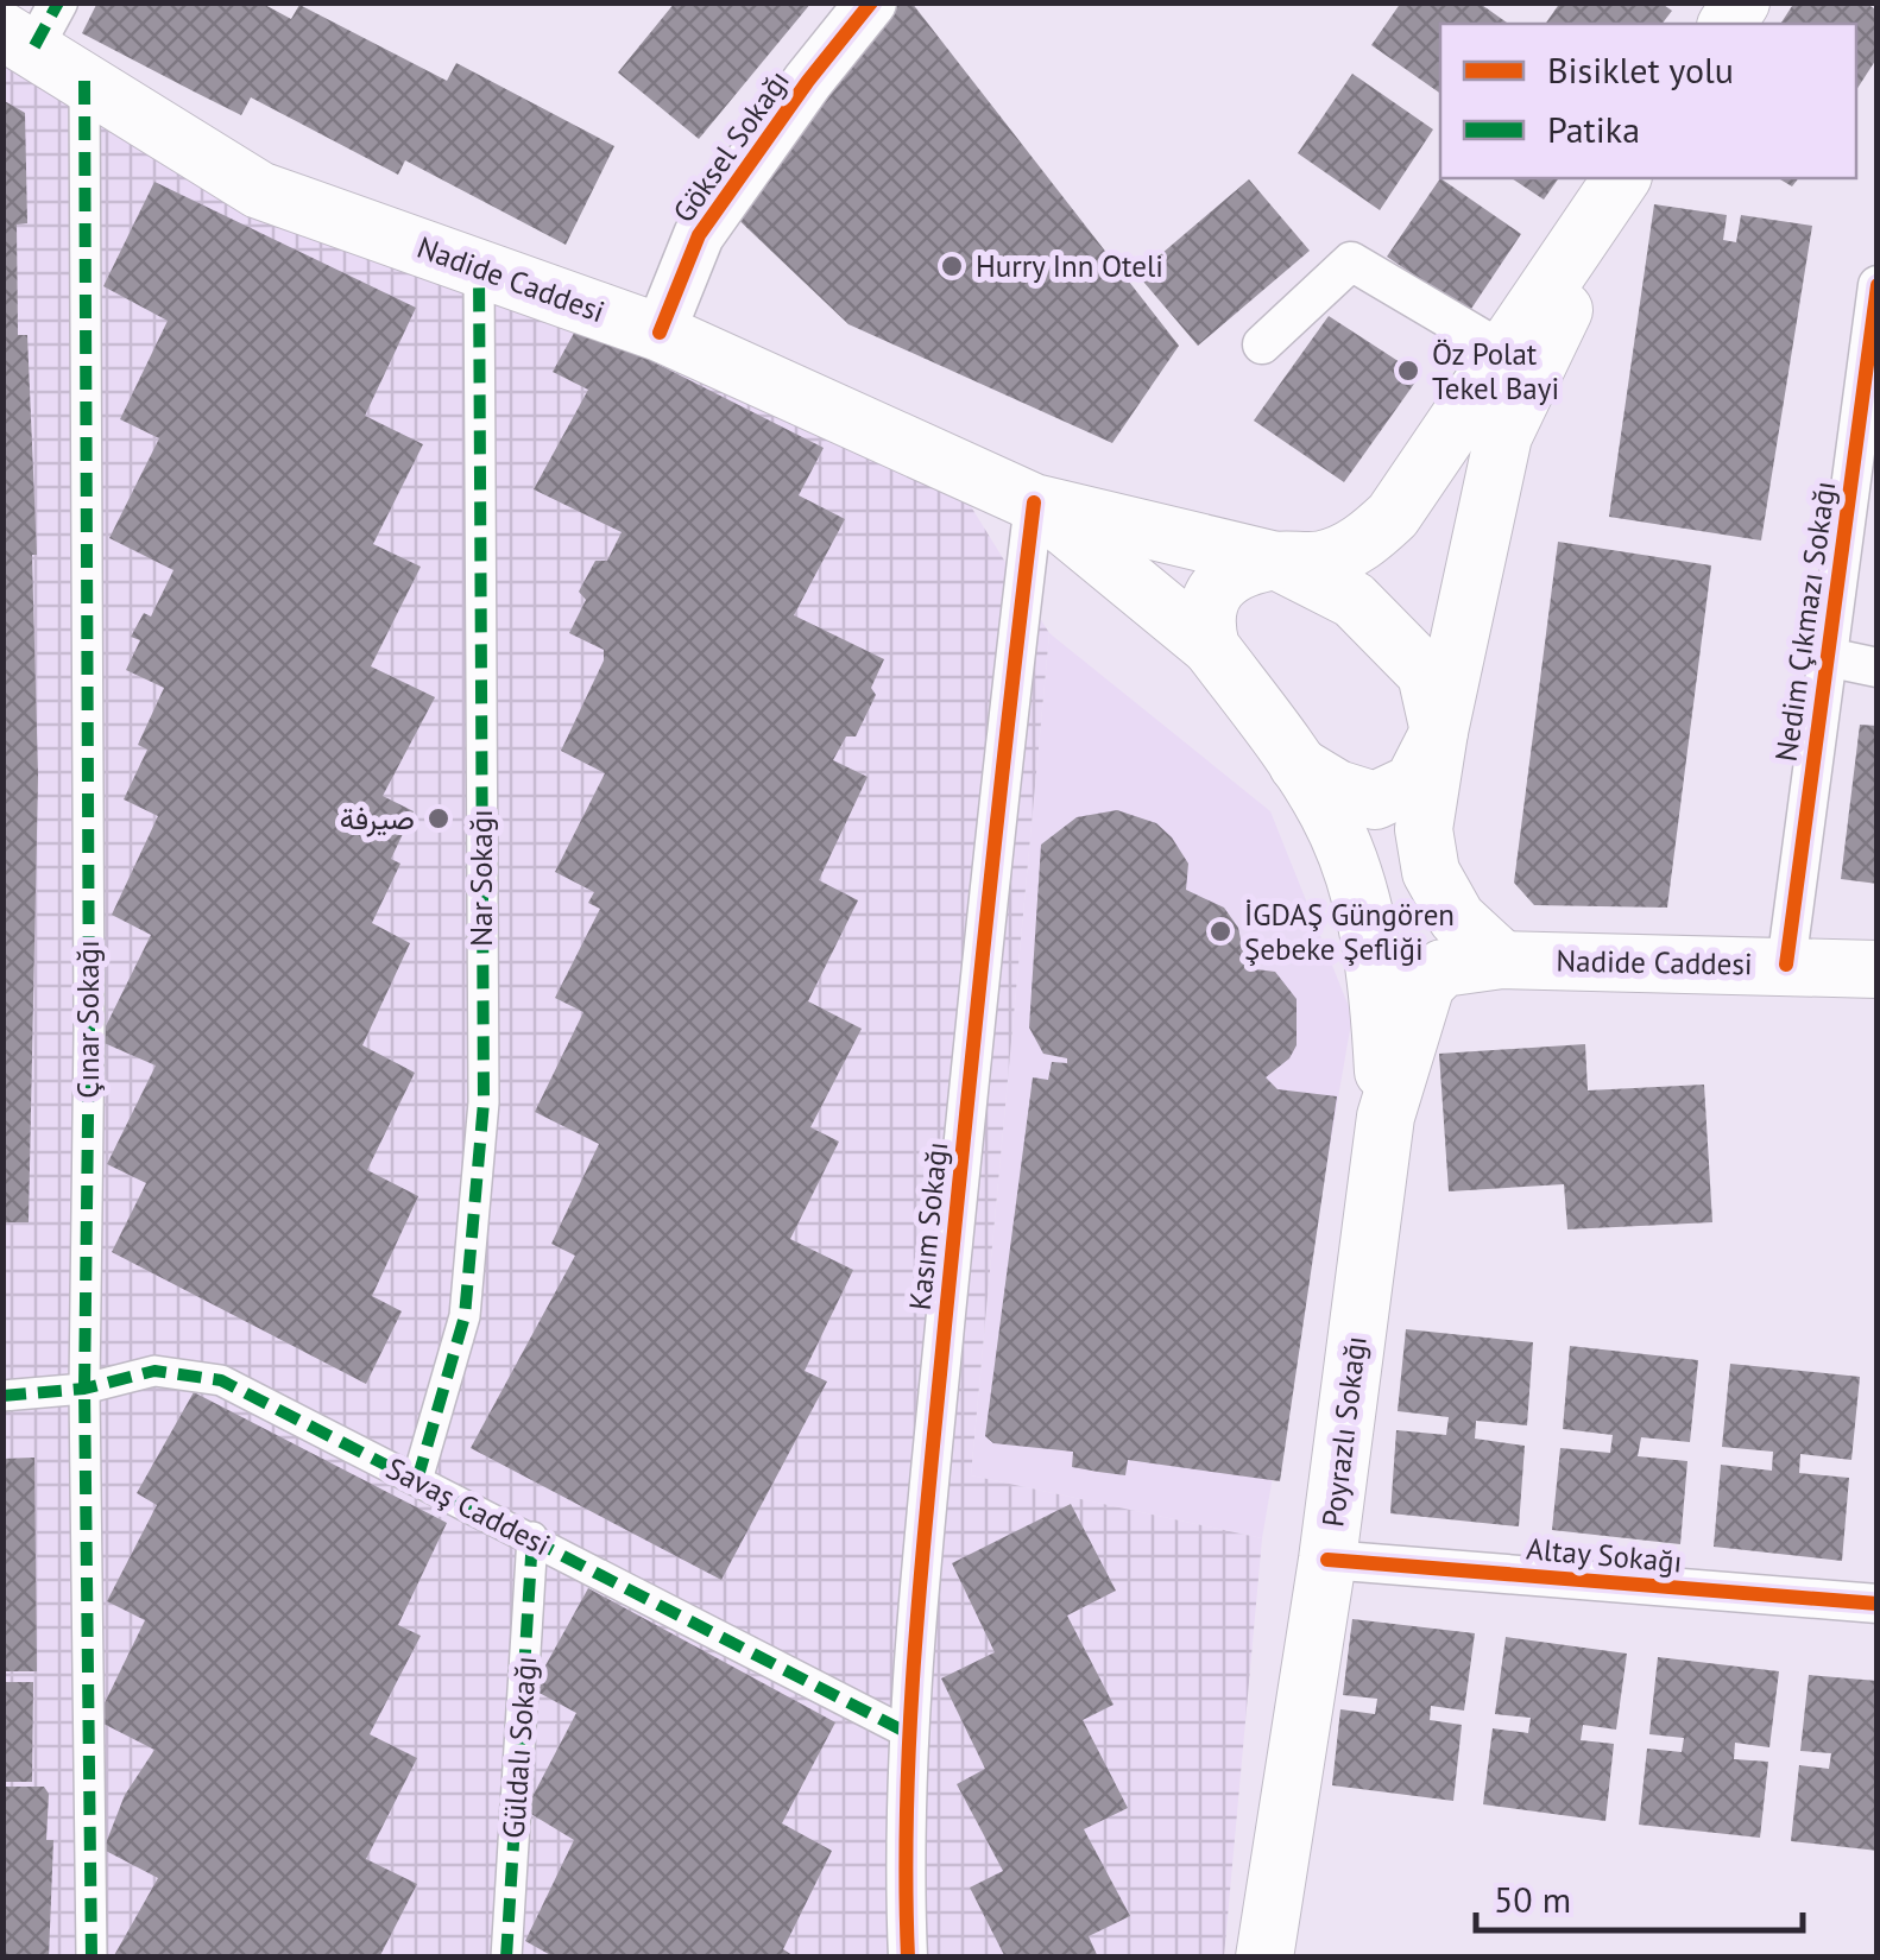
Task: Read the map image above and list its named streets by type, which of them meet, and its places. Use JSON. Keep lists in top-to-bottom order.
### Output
{
  "streets": {
    "main road": ["Nadide Caddesi", "Poyrazlı Sokağı"],
    "street": [
      "Göksel Sokağı",
      "Nedim Çıkmazı Sokağı",
      "Nar Sokağı",
      "Çınar Sokağı",
      "Kasım Sokağı",
      "Savaş Caddesi",
      "Altay Sokağı",
      "Güldalı Sokağı"
    ]
  },
  "crossings": [
    ["Göksel Sokağı", "Nadide Caddesi"],
    ["Nadide Caddesi", "Nedim Çıkmazı Sokağı"],
    ["Nadide Caddesi", "Nar Sokağı"],
    ["Nadide Caddesi", "Çınar Sokağı"],
    ["Nadide Caddesi", "Kasım Sokağı"],
    ["Nadide Caddesi", "Poyrazlı Sokağı"],
    ["Nar Sokağı", "Savaş Caddesi"],
    ["Çınar Sokağı", "Savaş Caddesi"],
    ["Kasım Sokağı", "Savaş Caddesi"],
    ["Poyrazlı Sokağı", "Altay Sokağı"],
    ["Savaş Caddesi", "Güldalı Sokağı"]
  ],
  "places": [
    "Hurry Inn Oteli",
    "Öz Polat Tekel Bayi",
    "صيرفة",
    "İGDAŞ Güngören Şebeke Şefliği"
  ],
  "legend": ["Bisiklet yolu", "Patika"],
  "scale_bar": "50 m"
}
